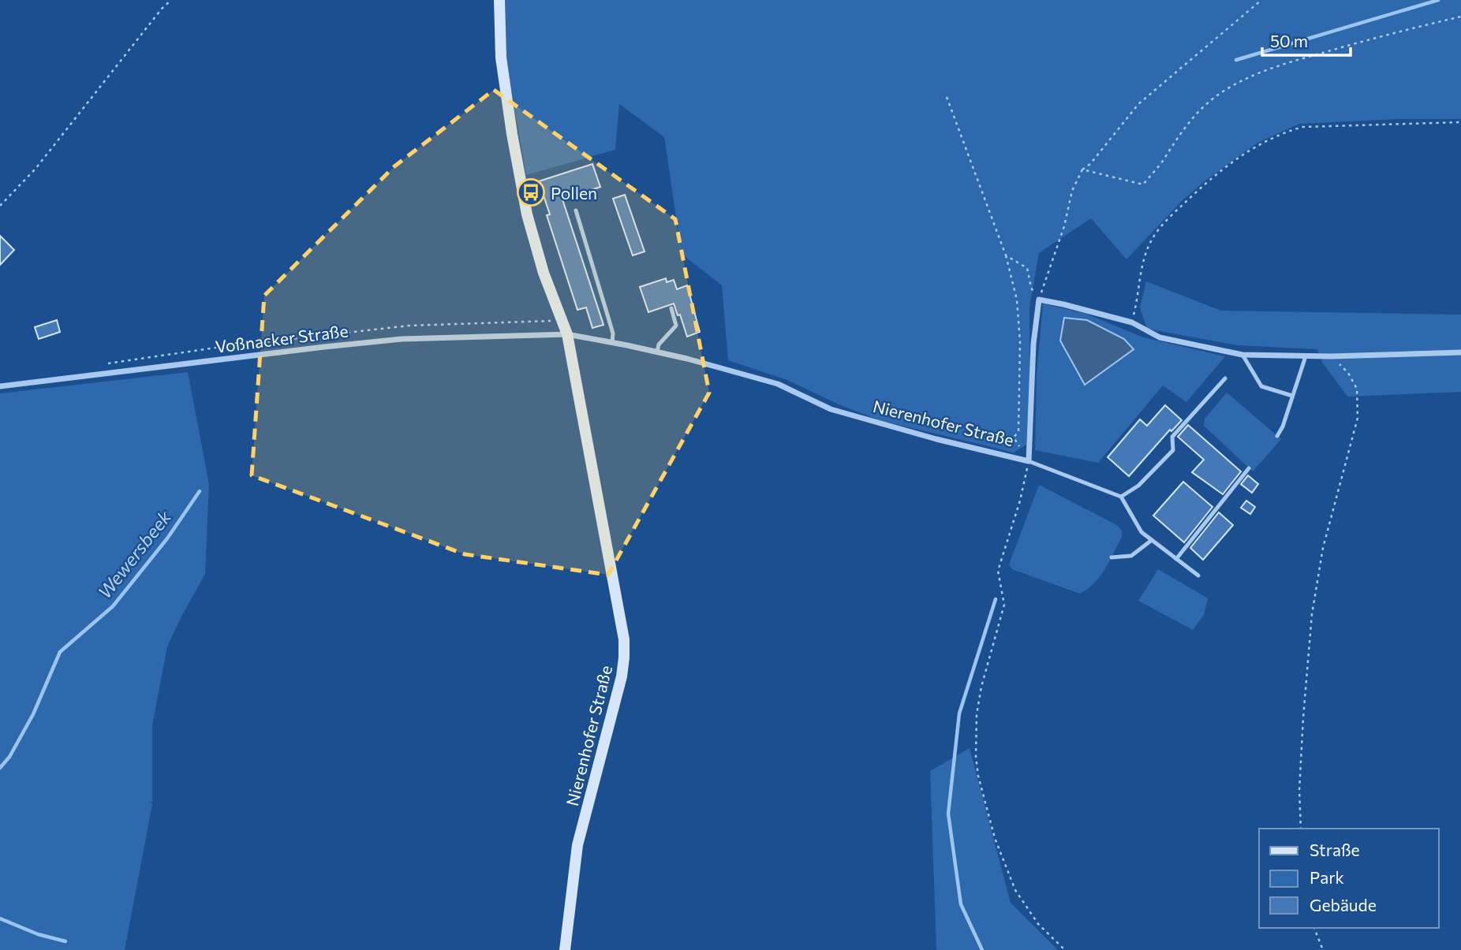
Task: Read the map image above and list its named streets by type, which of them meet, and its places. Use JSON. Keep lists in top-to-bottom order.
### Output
{
  "streets": {
    "street": ["Voßnacker Straße", "Nierenhofer Straße"]
  },
  "crossings": [
    ["Voßnacker Straße", "Nierenhofer Straße"]
  ],
  "water": ["Wewersbeek"],
  "places": {
    "bus stop": ["Pollen"]
  },
  "legend": ["Straße", "Park", "Gebäude"],
  "scale_bar": "50 m"
}
